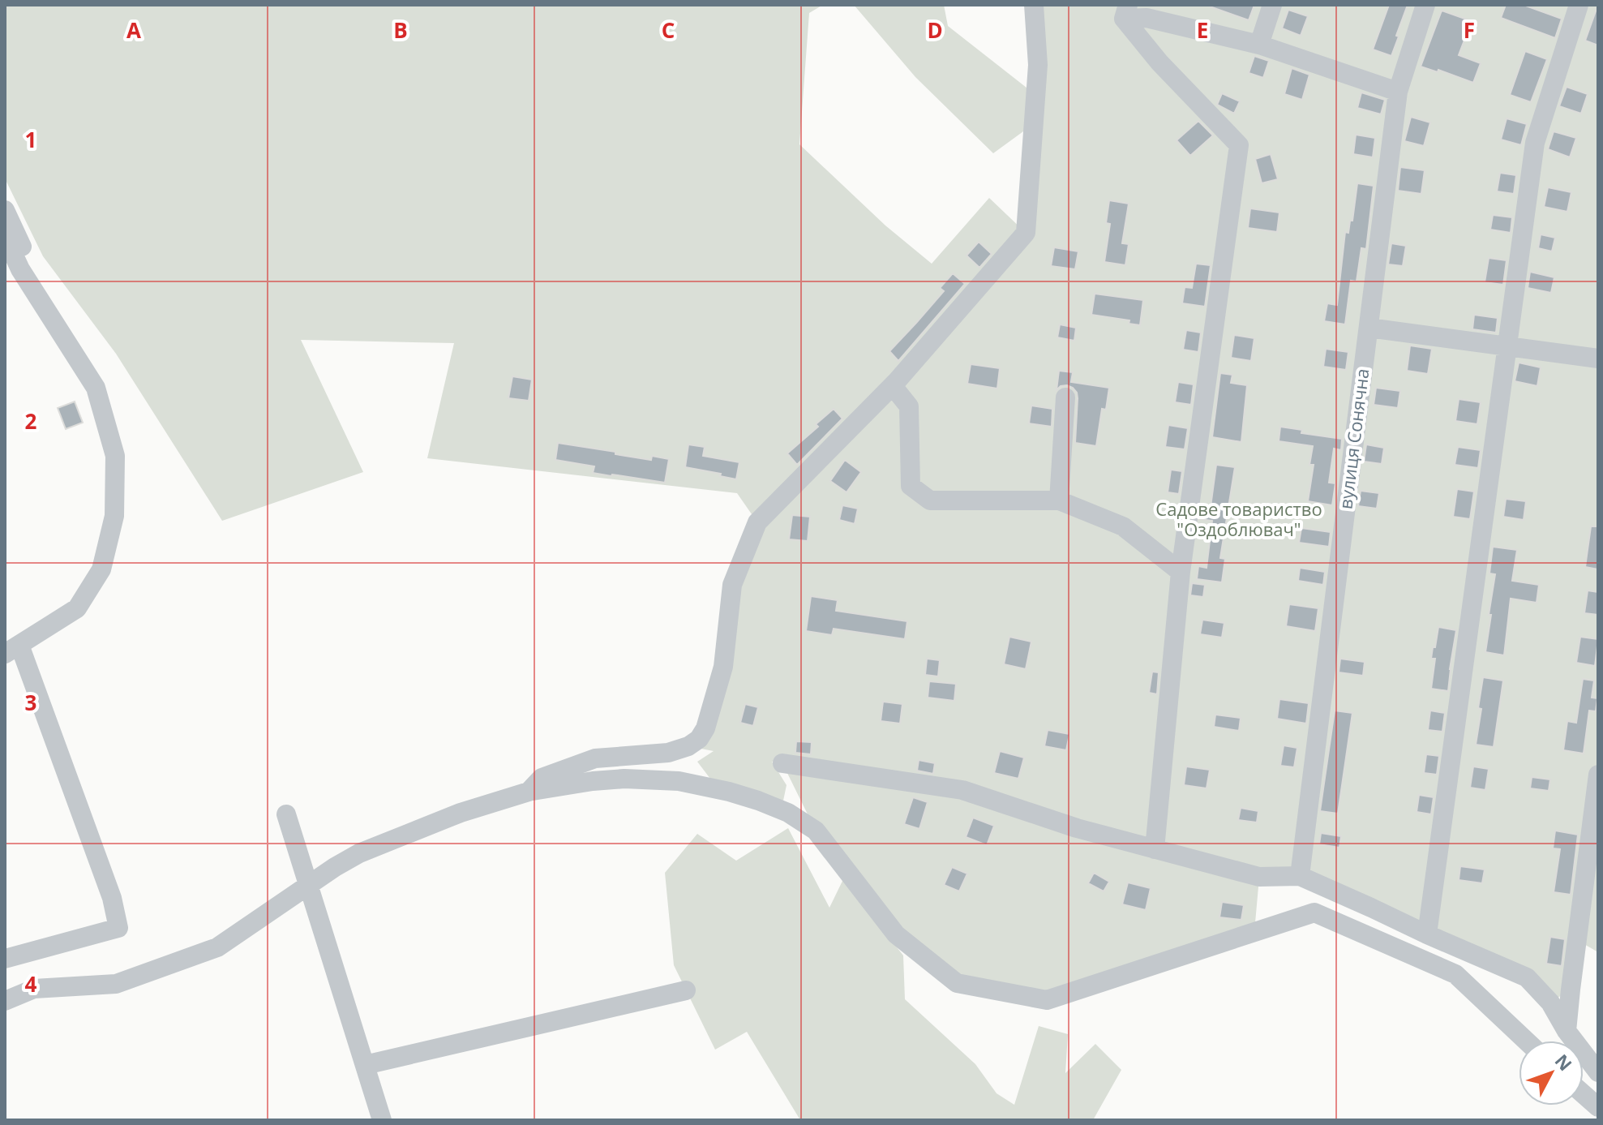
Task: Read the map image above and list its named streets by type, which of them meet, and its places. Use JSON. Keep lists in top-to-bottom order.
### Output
{
  "streets": {
    "street": ["вулиця Сонячна"]
  },
  "parks": ["Садове товариство \"Оздоблювач\""],
  "north": "top right",
  "grid": {
    "columns": [
      "A",
      "B",
      "C",
      "D",
      "E",
      "F"
    ],
    "rows": [
      "1",
      "2",
      "3",
      "4"
    ]
  }
}
